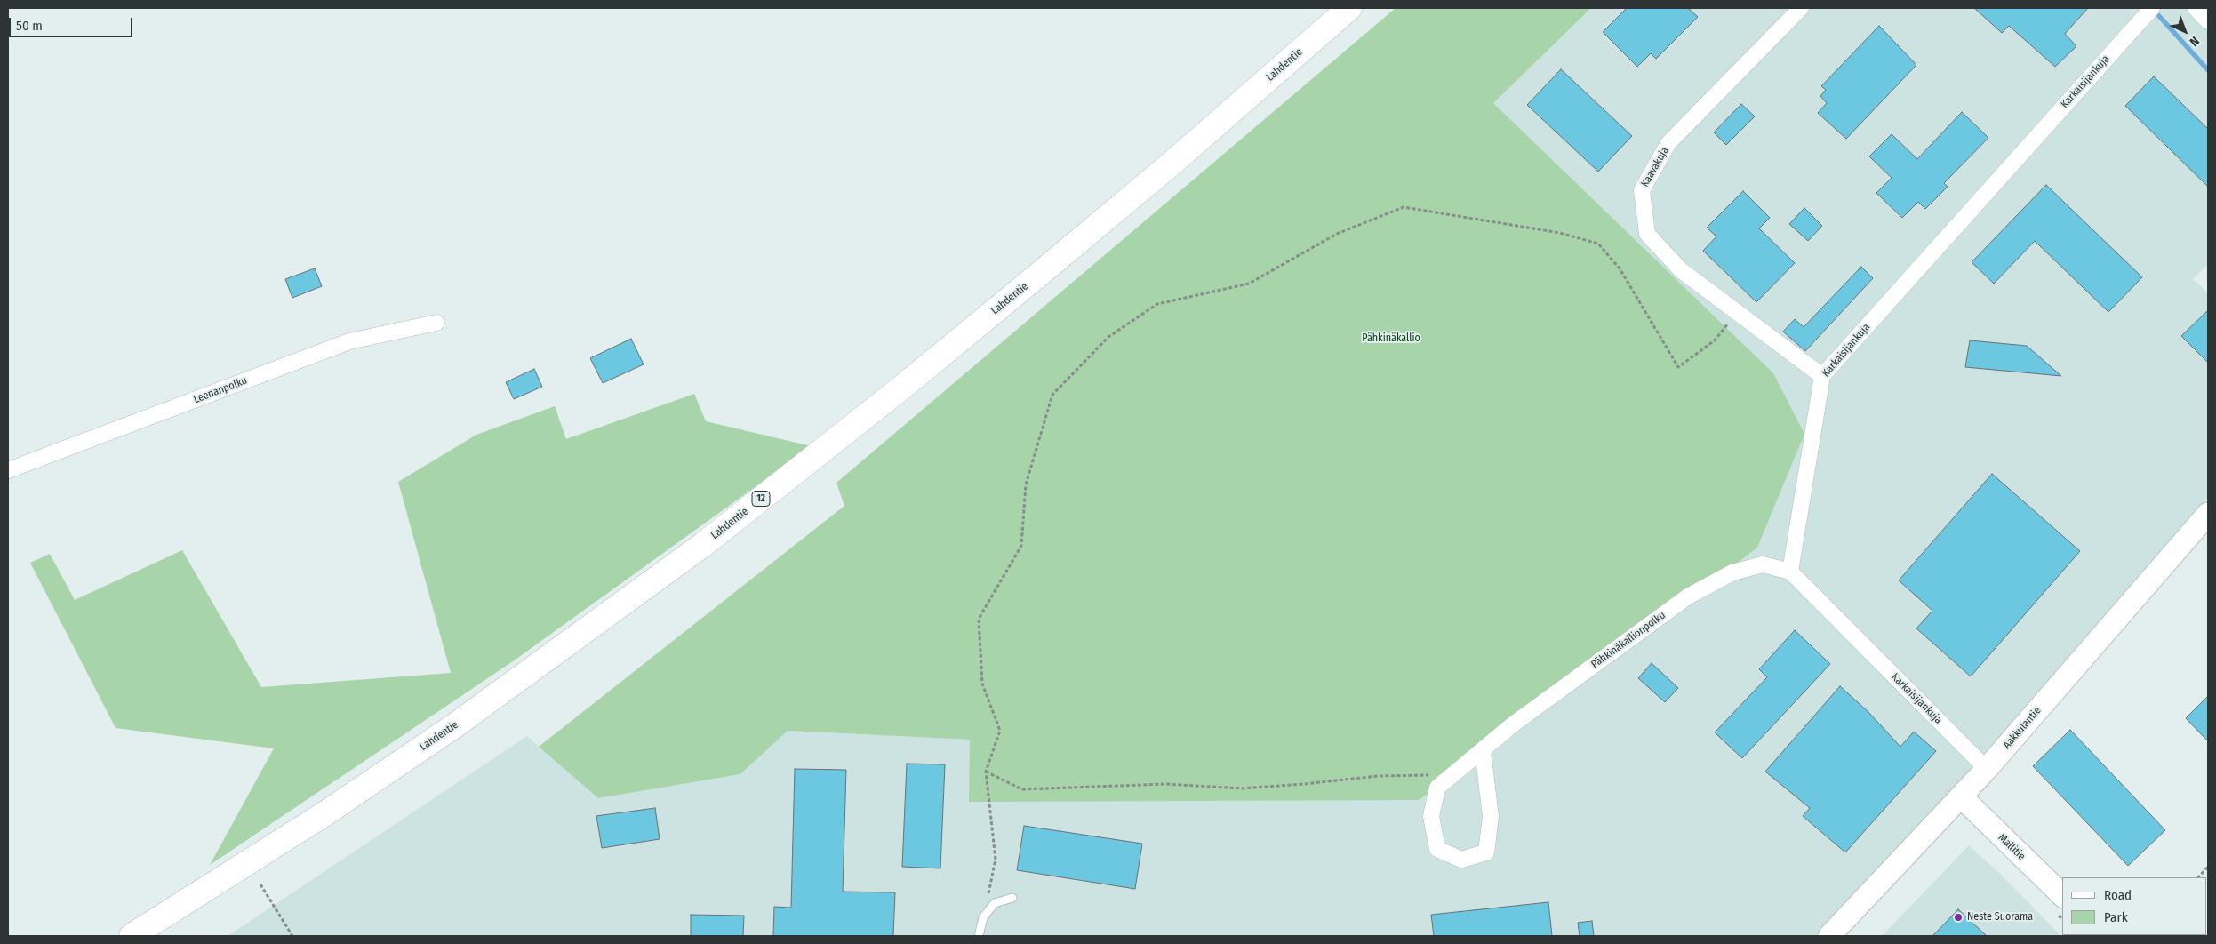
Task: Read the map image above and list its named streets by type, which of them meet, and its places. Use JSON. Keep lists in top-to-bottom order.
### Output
{
  "streets": {
    "highway": ["Lahdentie", "12"],
    "street": [
      "Karkaisijankuja",
      "Kaavakuja",
      "Leenanpolku",
      "Pähkinäkallionpolku",
      "Aakkulantie",
      "Mallitie"
    ]
  },
  "crossings": [
    ["Karkaisijankuja", "Kaavakuja"],
    ["Karkaisijankuja", "Pähkinäkallionpolku"],
    ["Karkaisijankuja", "Aakkulantie"],
    ["Aakkulantie", "Mallitie"]
  ],
  "parks": ["Pähkinäkallio"],
  "places": ["Neste Suorama"],
  "legend": ["Road", "Park"],
  "scale_bar": "50 m",
  "north": "bottom right"
}
